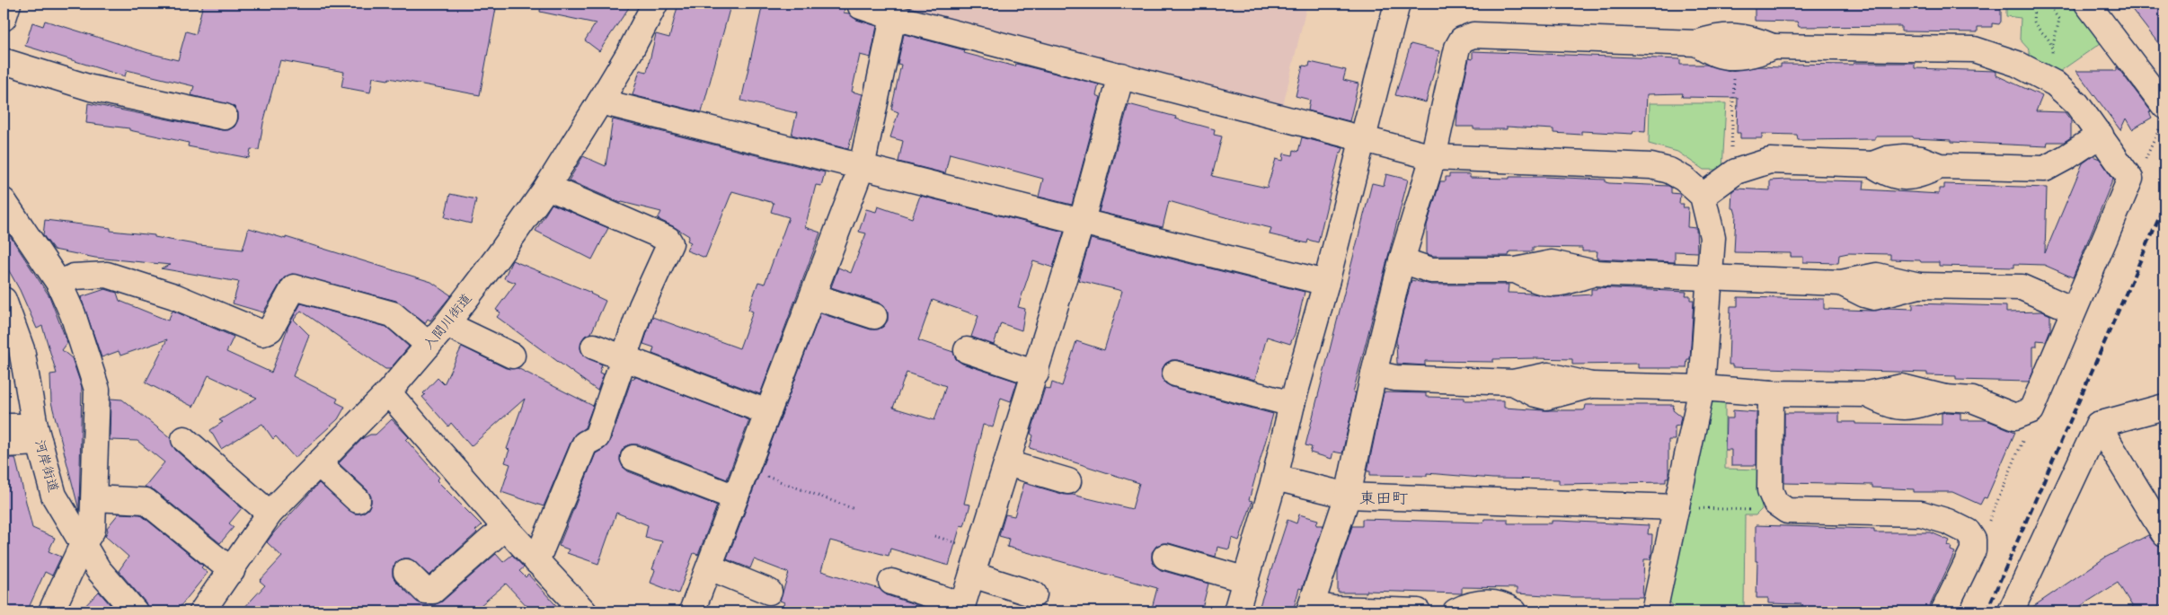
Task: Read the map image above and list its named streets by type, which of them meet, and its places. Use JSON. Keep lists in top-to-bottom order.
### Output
{
  "streets": {
    "street": ["入間川街道", "河岸街道"]
  },
  "districts": ["東田町"]
}
